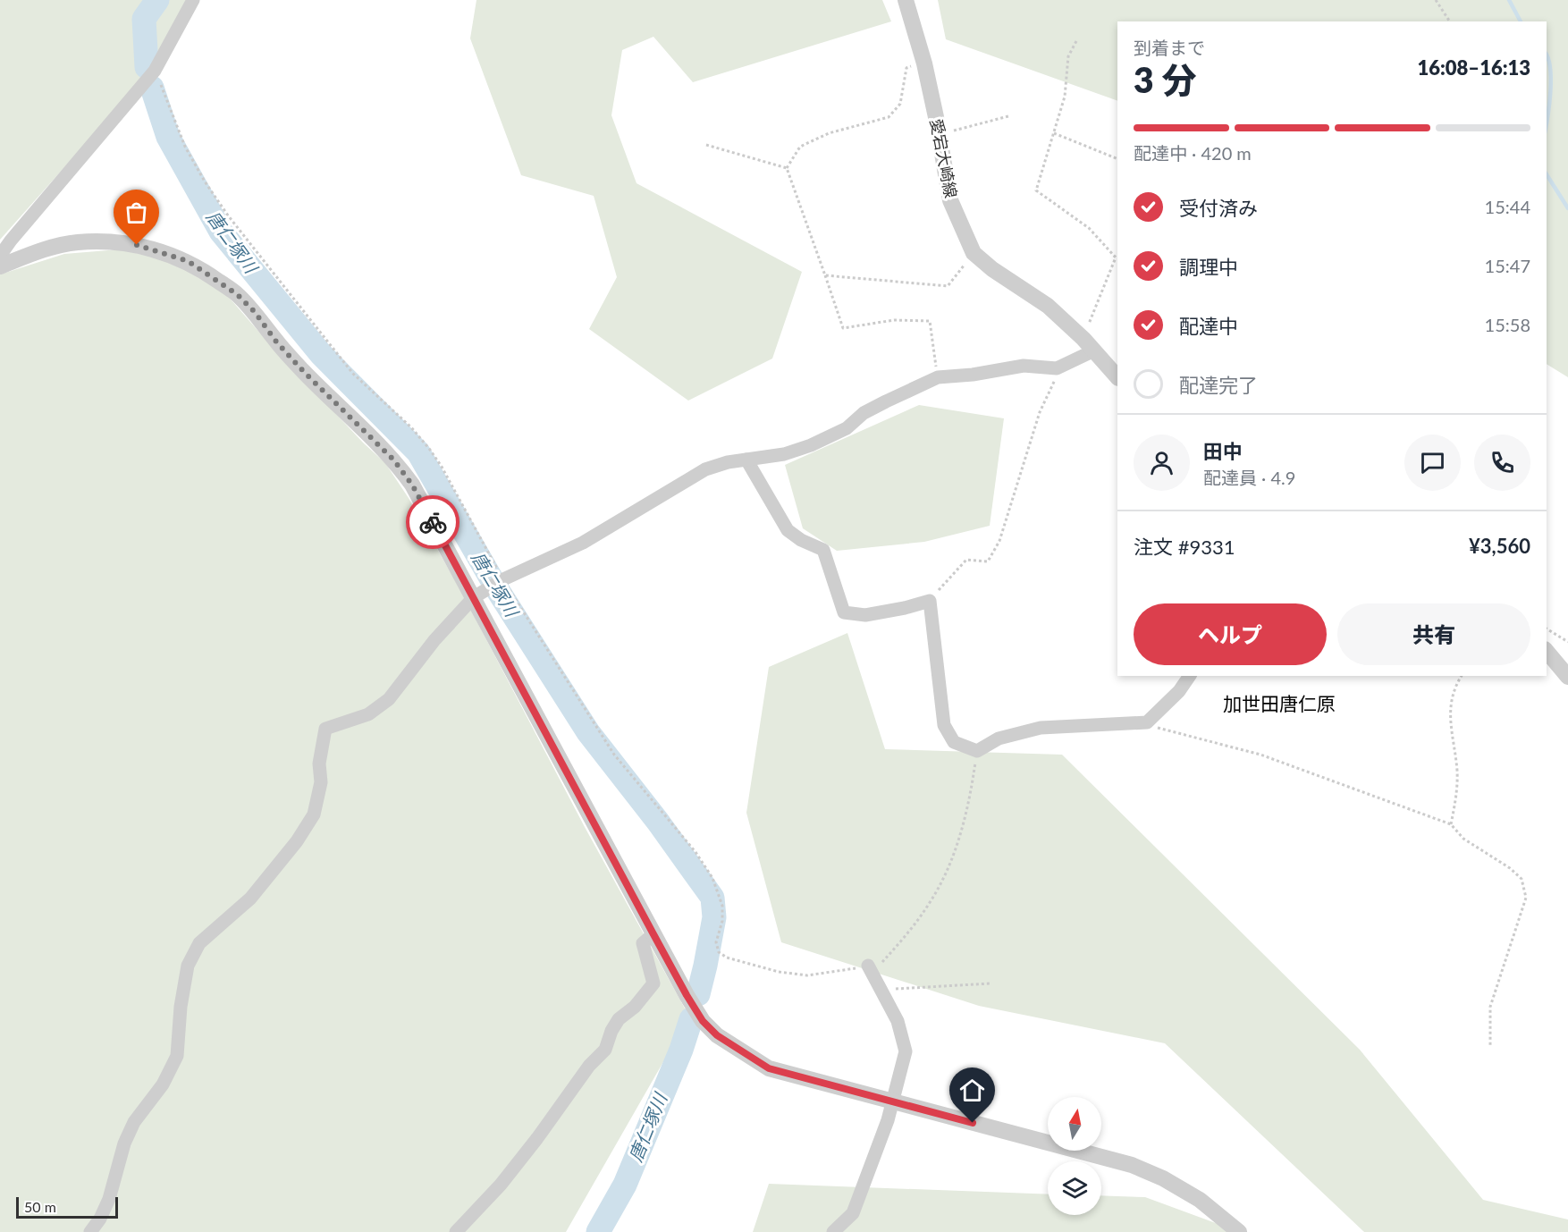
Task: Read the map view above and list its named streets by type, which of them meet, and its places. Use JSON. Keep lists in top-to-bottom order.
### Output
{
  "streets": {
    "street": ["愛宕大崎線"]
  },
  "districts": ["加世田唐仁原"],
  "water": ["唐仁塚川"],
  "scale_bar": "50 m",
  "north": "top",
  "page": {
    "heading": ["3 分", "到着まで", "16:08–16:13"],
    "panel": [
      "田中",
      "配達員 · 4.9",
      "注文 #9331",
      "¥3,560"
    ],
    "bar": "配達中 · 420 m",
    "list": [
      ["受付済み", "15:44"],
      ["調理中", "15:47"],
      ["配達中", "15:58"],
      "配達完了"
    ],
    "buttons": ["ヘルプ", "共有"],
    "scale": "50 m"
  }
}
